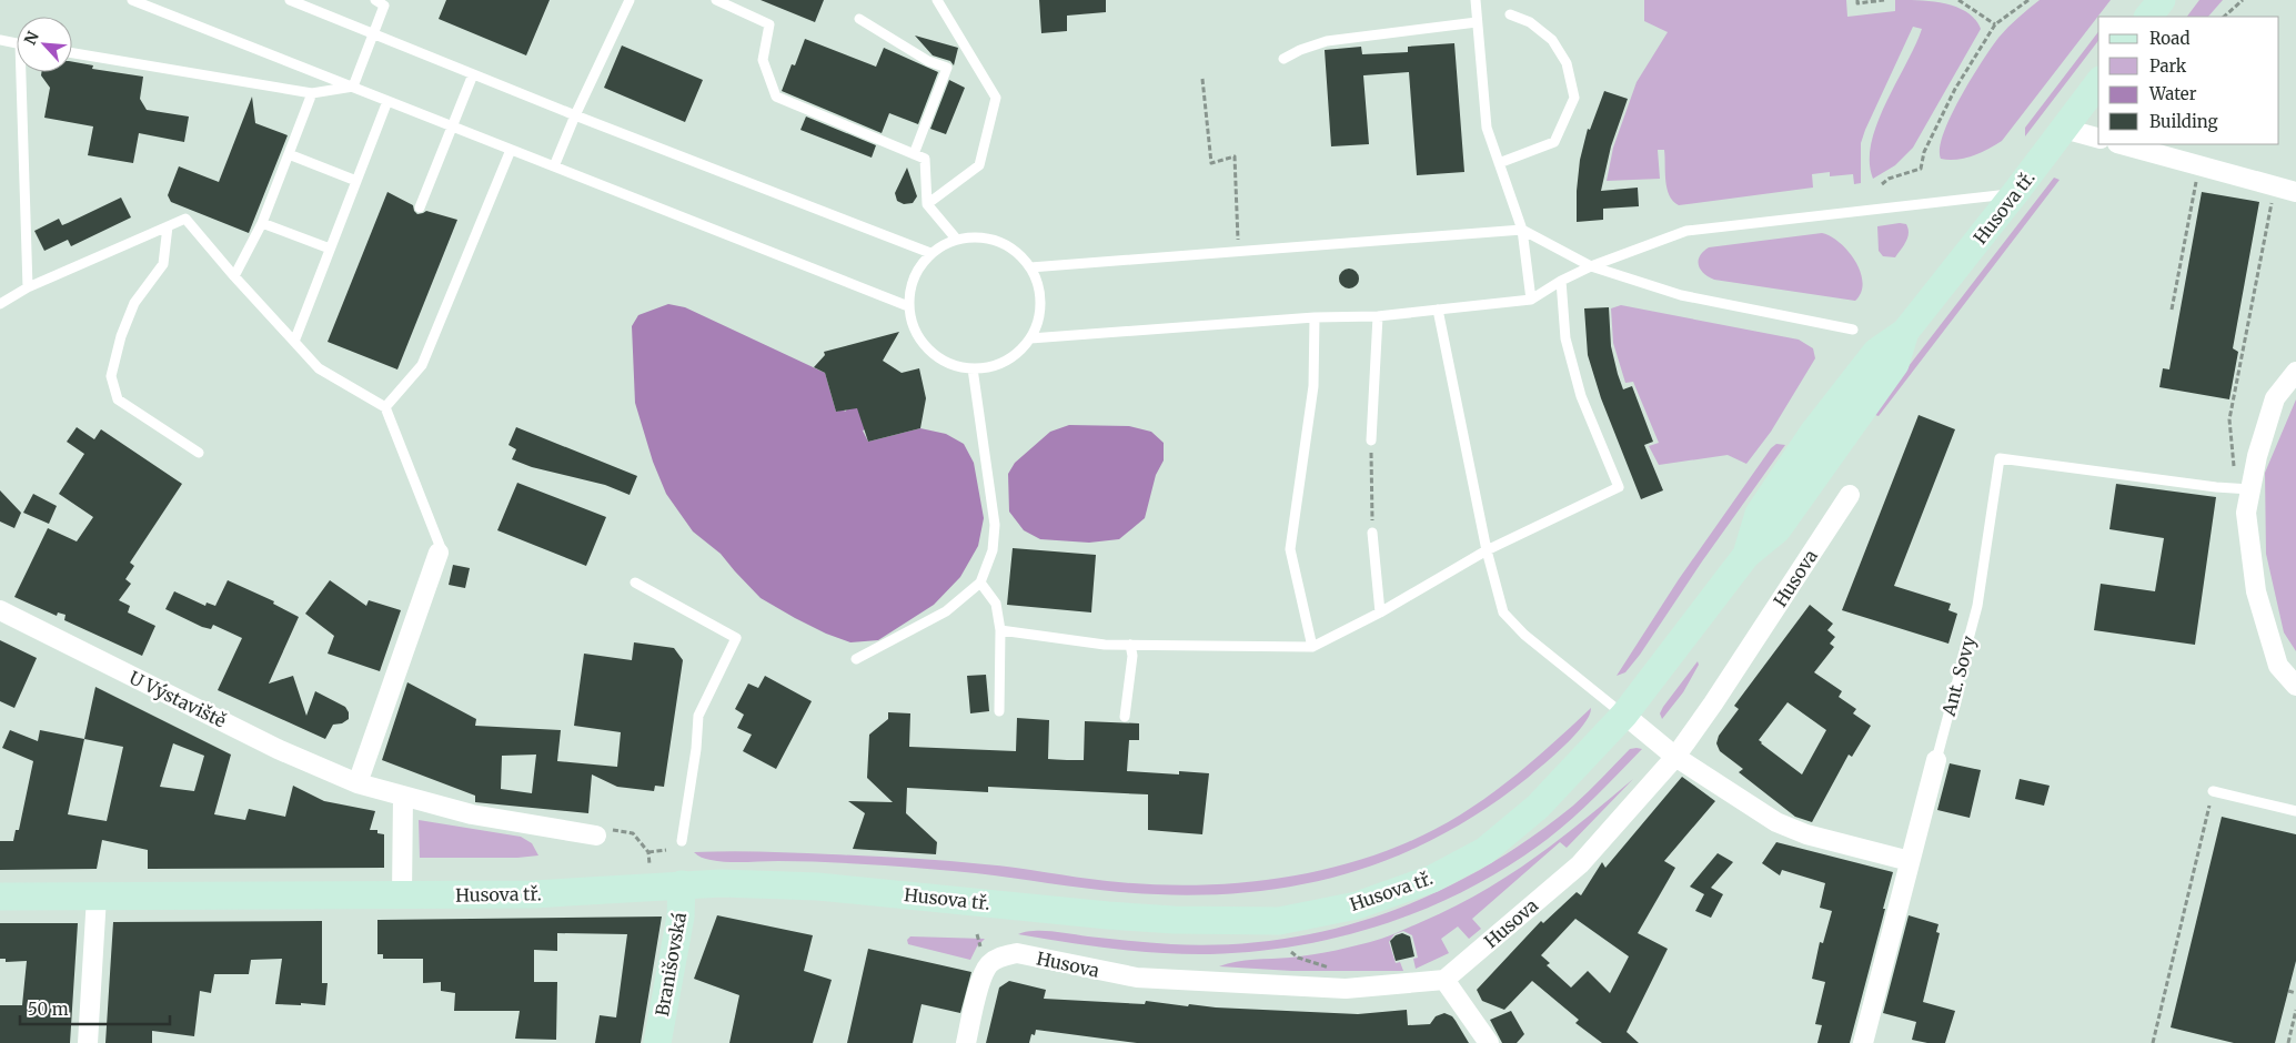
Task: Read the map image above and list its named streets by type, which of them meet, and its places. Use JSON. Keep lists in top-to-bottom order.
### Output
{
  "streets": {
    "street": [
      "Husova tř.",
      "Husova",
      "Ant. Sovy",
      "U Výstaviště",
      "Branišovská"
    ]
  },
  "crossings": [
    ["Husova tř.", "Branišovská"]
  ],
  "legend": [
    "Road",
    "Park",
    "Water",
    "Building"
  ],
  "scale_bar": "50 m",
  "north": "top left"
}
